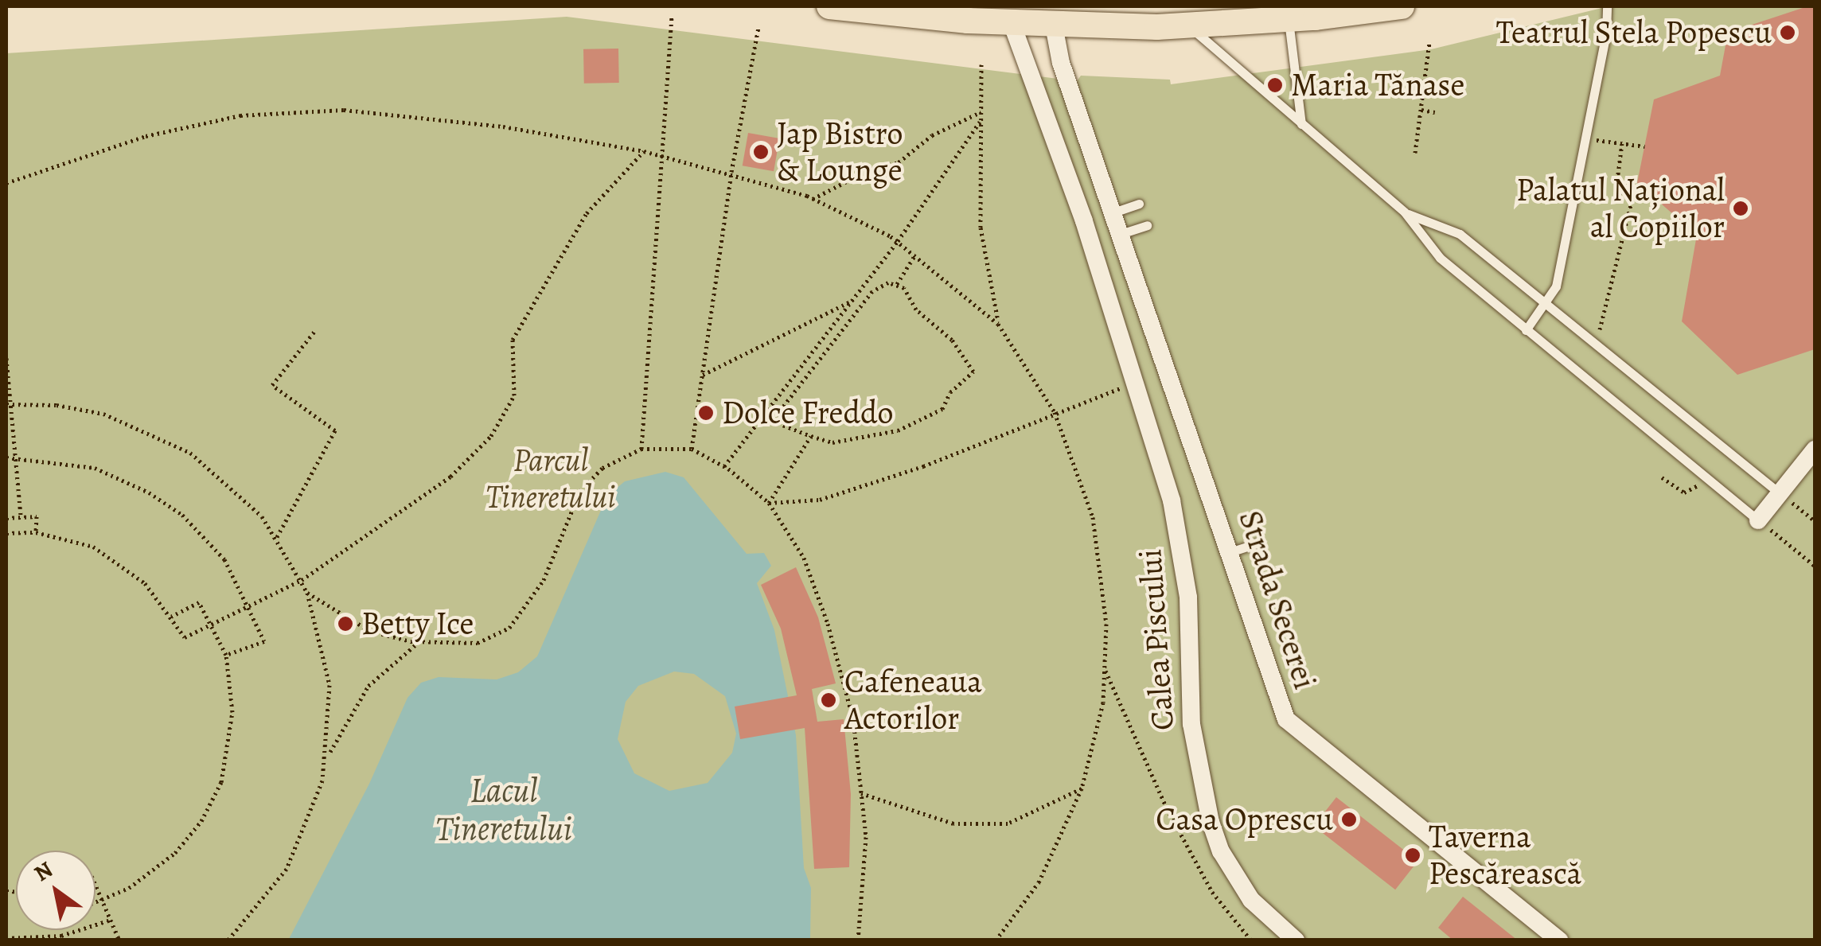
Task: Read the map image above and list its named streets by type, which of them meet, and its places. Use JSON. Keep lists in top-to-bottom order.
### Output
{
  "streets": {
    "street": ["Strada Secerei", "Calea Piscului"]
  },
  "water": ["Lacul Tineretului"],
  "parks": ["Parcul Tineretului"],
  "places": [
    "Teatrul Stela Popescu",
    "Maria Tănase",
    "Jap Bistro & Lounge",
    "Palatul Național al Copiilor",
    "Dolce Freddo",
    "Betty Ice",
    "Cafeneaua Actorilor",
    "Casa Oprescu",
    "Taverna Pescărească"
  ],
  "north": "top left"
}
